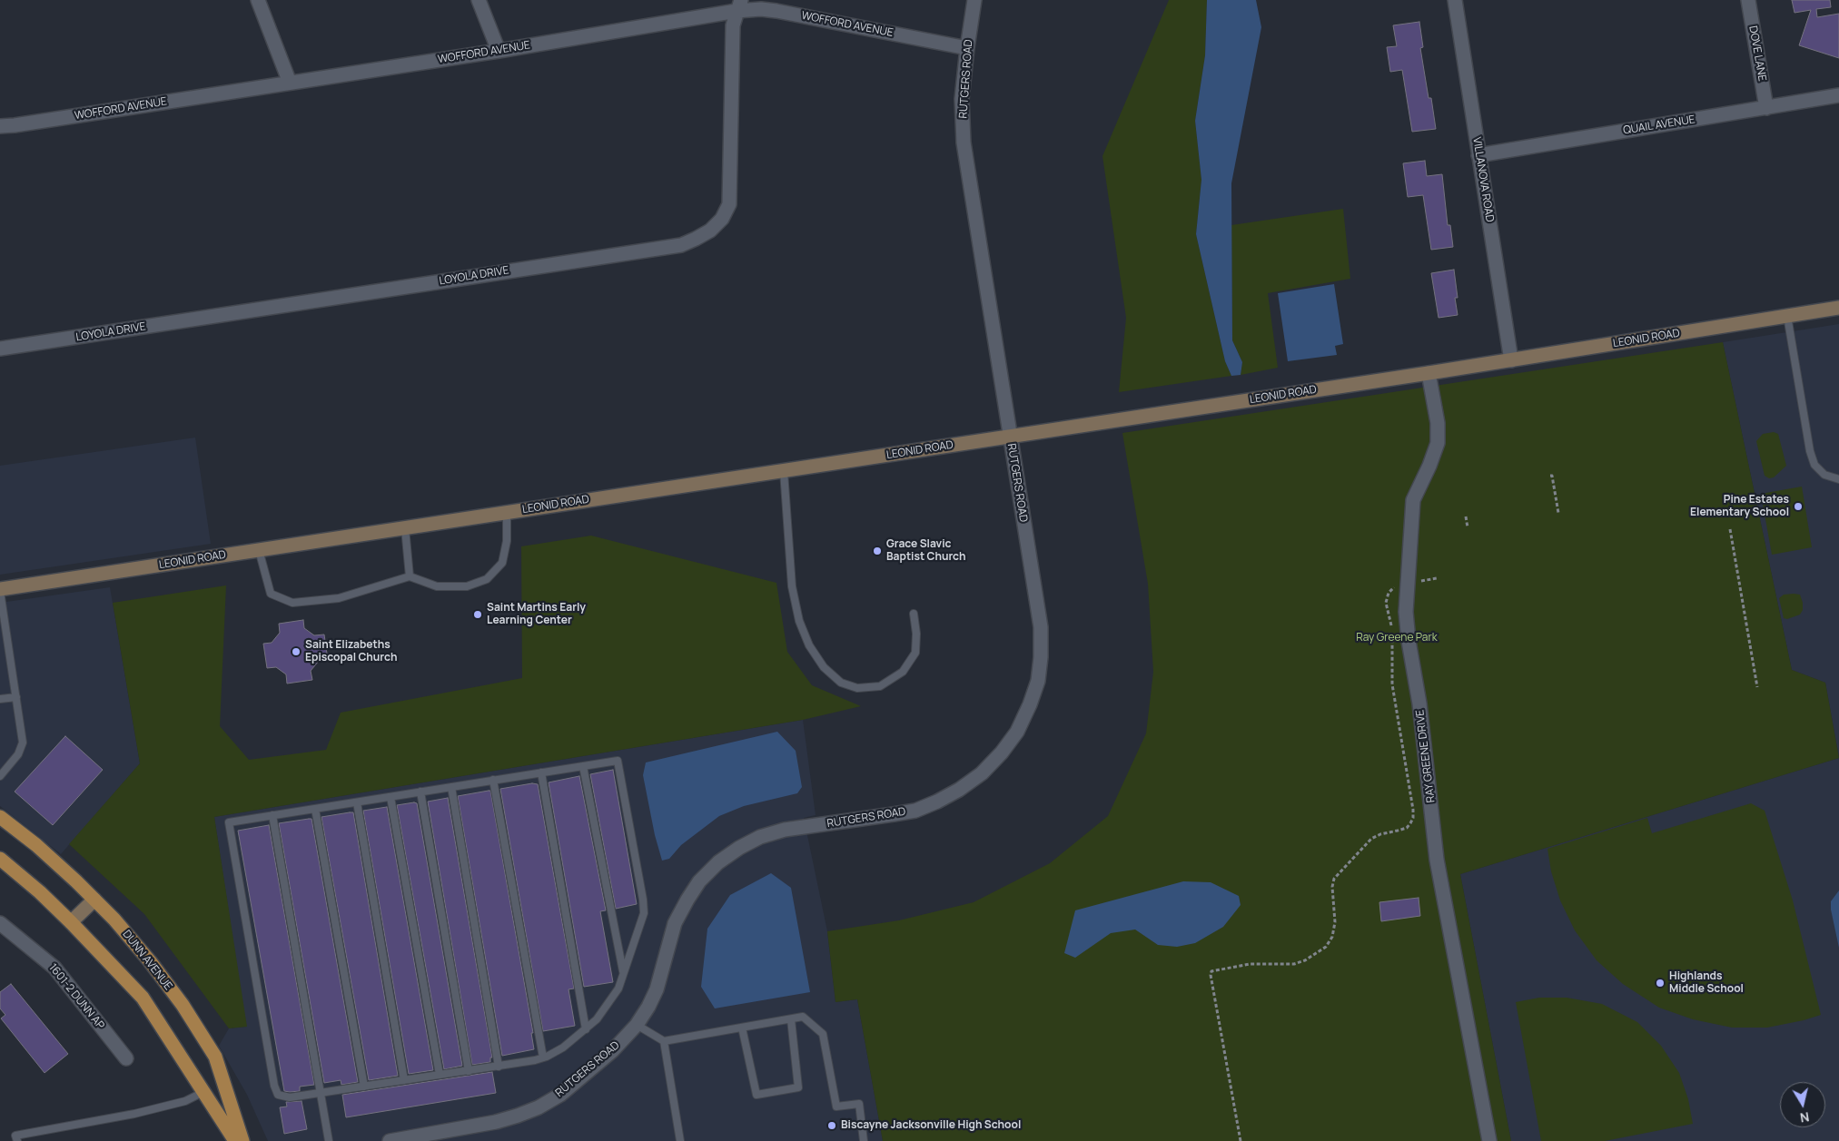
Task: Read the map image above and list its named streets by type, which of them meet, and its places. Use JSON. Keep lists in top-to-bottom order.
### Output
{
  "streets": {
    "main road": ["DUNN AVENUE"],
    "street": [
      "WOFFORD AVENUE",
      "DOVE LANE",
      "RUTGERS ROAD",
      "QUAIL AVENUE",
      "VILLANOVA ROAD",
      "LOYOLA DRIVE",
      "LEONID ROAD",
      "RAY GREENE DRIVE",
      "1601-2 DUNN AP"
    ]
  },
  "crossings": [
    ["WOFFORD AVENUE", "RUTGERS ROAD"],
    ["WOFFORD AVENUE", "LOYOLA DRIVE"],
    ["DOVE LANE", "QUAIL AVENUE"],
    ["RUTGERS ROAD", "LEONID ROAD"],
    ["QUAIL AVENUE", "VILLANOVA ROAD"],
    ["VILLANOVA ROAD", "LEONID ROAD"],
    ["LEONID ROAD", "RAY GREENE DRIVE"]
  ],
  "parks": ["Ray Greene Park"],
  "places": [
    "Pine Estates Elementary School",
    "Grace Slavic Baptist Church",
    "Saint Martins Early Learning Center",
    "Saint Elizabeths Episcopal Church",
    "Highlands Middle School",
    "Biscayne Jacksonville High School"
  ],
  "north": "bottom"
}
